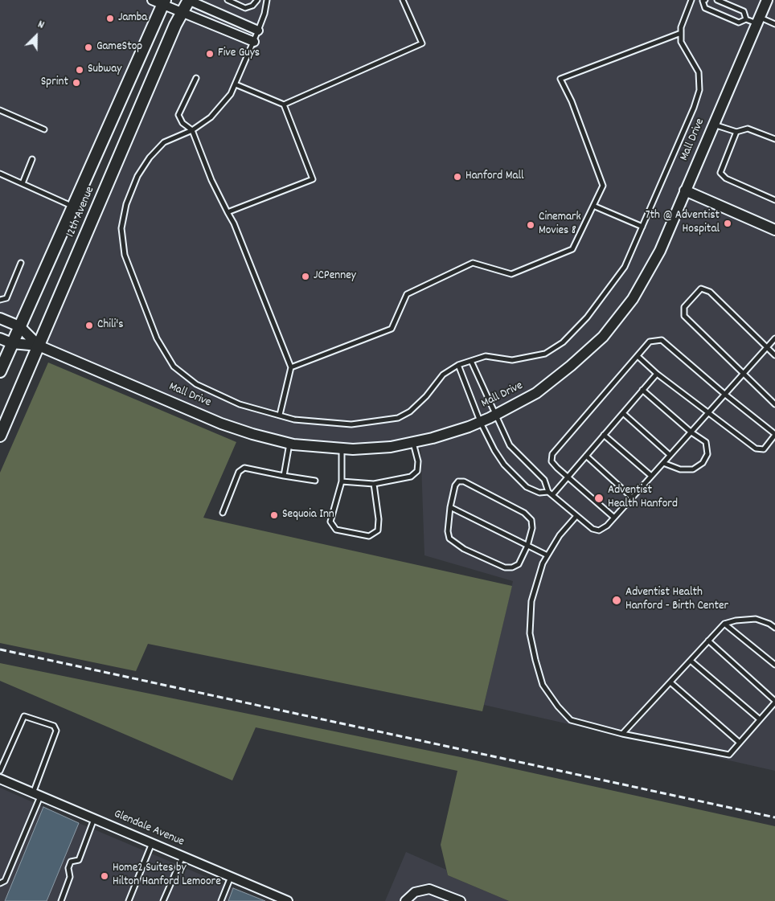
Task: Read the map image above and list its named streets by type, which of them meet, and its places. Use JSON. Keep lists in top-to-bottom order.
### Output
{
  "streets": {
    "main road": ["12th Avenue"],
    "street": ["Mall Drive", "Glendale Avenue"]
  },
  "crossings": [
    ["Mall Drive", "12th Avenue"]
  ],
  "places": [
    "Jamba",
    "GameStop",
    "Five Guys",
    "Subway",
    "Sprint",
    "Hanford Mall",
    "7th @ Adventist Hospital",
    "Cinemark Movies 8",
    "JCPenney",
    "Chili's",
    "Adventist Health Hanford",
    "Sequoia Inn",
    "Adventist Health Hanford - Birth Center",
    "Home2 Suites by Hilton Hanford Lemoore"
  ],
  "north": "top right"
}
